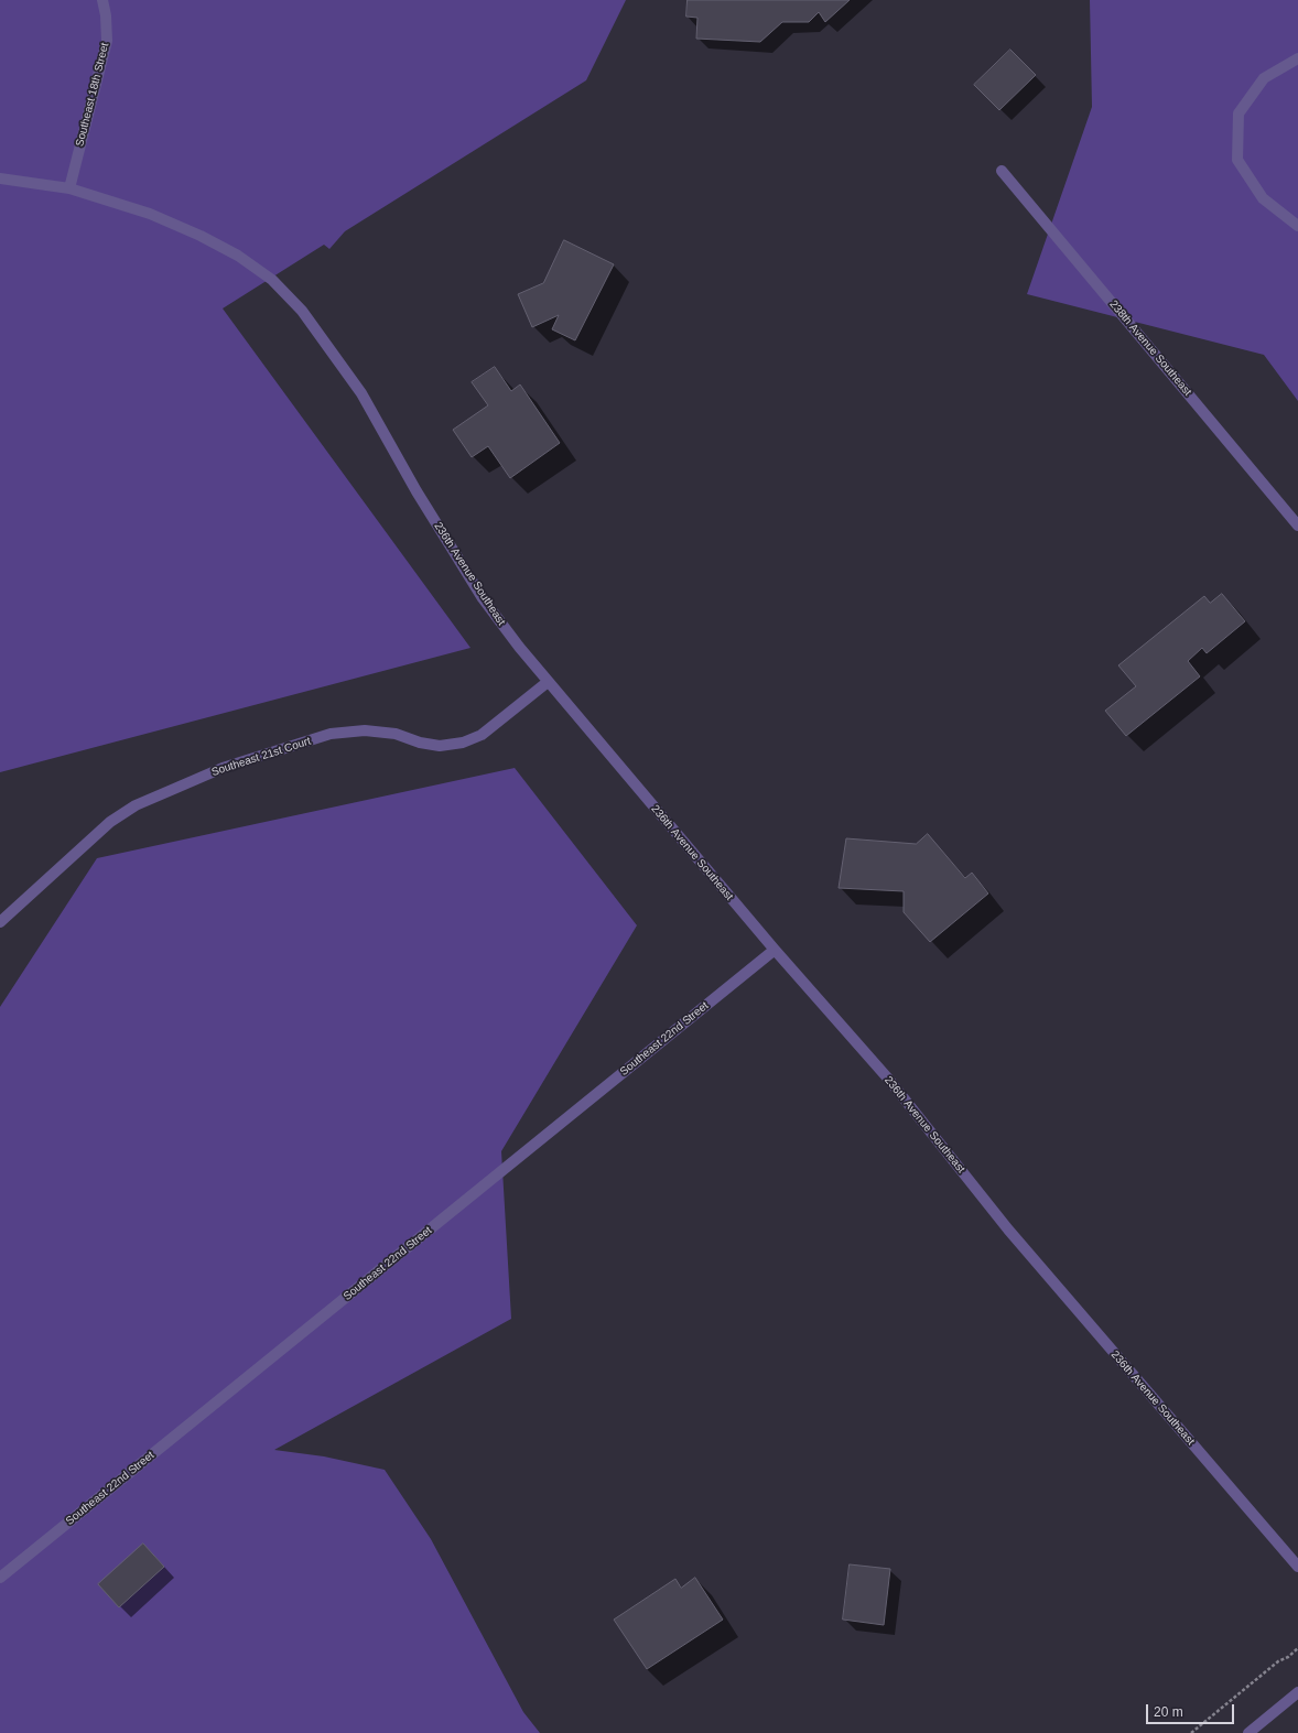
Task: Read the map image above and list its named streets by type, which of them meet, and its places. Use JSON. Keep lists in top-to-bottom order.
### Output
{
  "streets": {
    "street": [
      "Southeast 18th Street",
      "238th Avenue Southeast",
      "236th Avenue Southeast",
      "Southeast 21st Court",
      "Southeast 22nd Street"
    ]
  },
  "crossings": [
    ["Southeast 18th Street", "236th Avenue Southeast"],
    ["236th Avenue Southeast", "Southeast 21st Court"],
    ["236th Avenue Southeast", "Southeast 22nd Street"]
  ],
  "scale_bar": "20 m"
}
